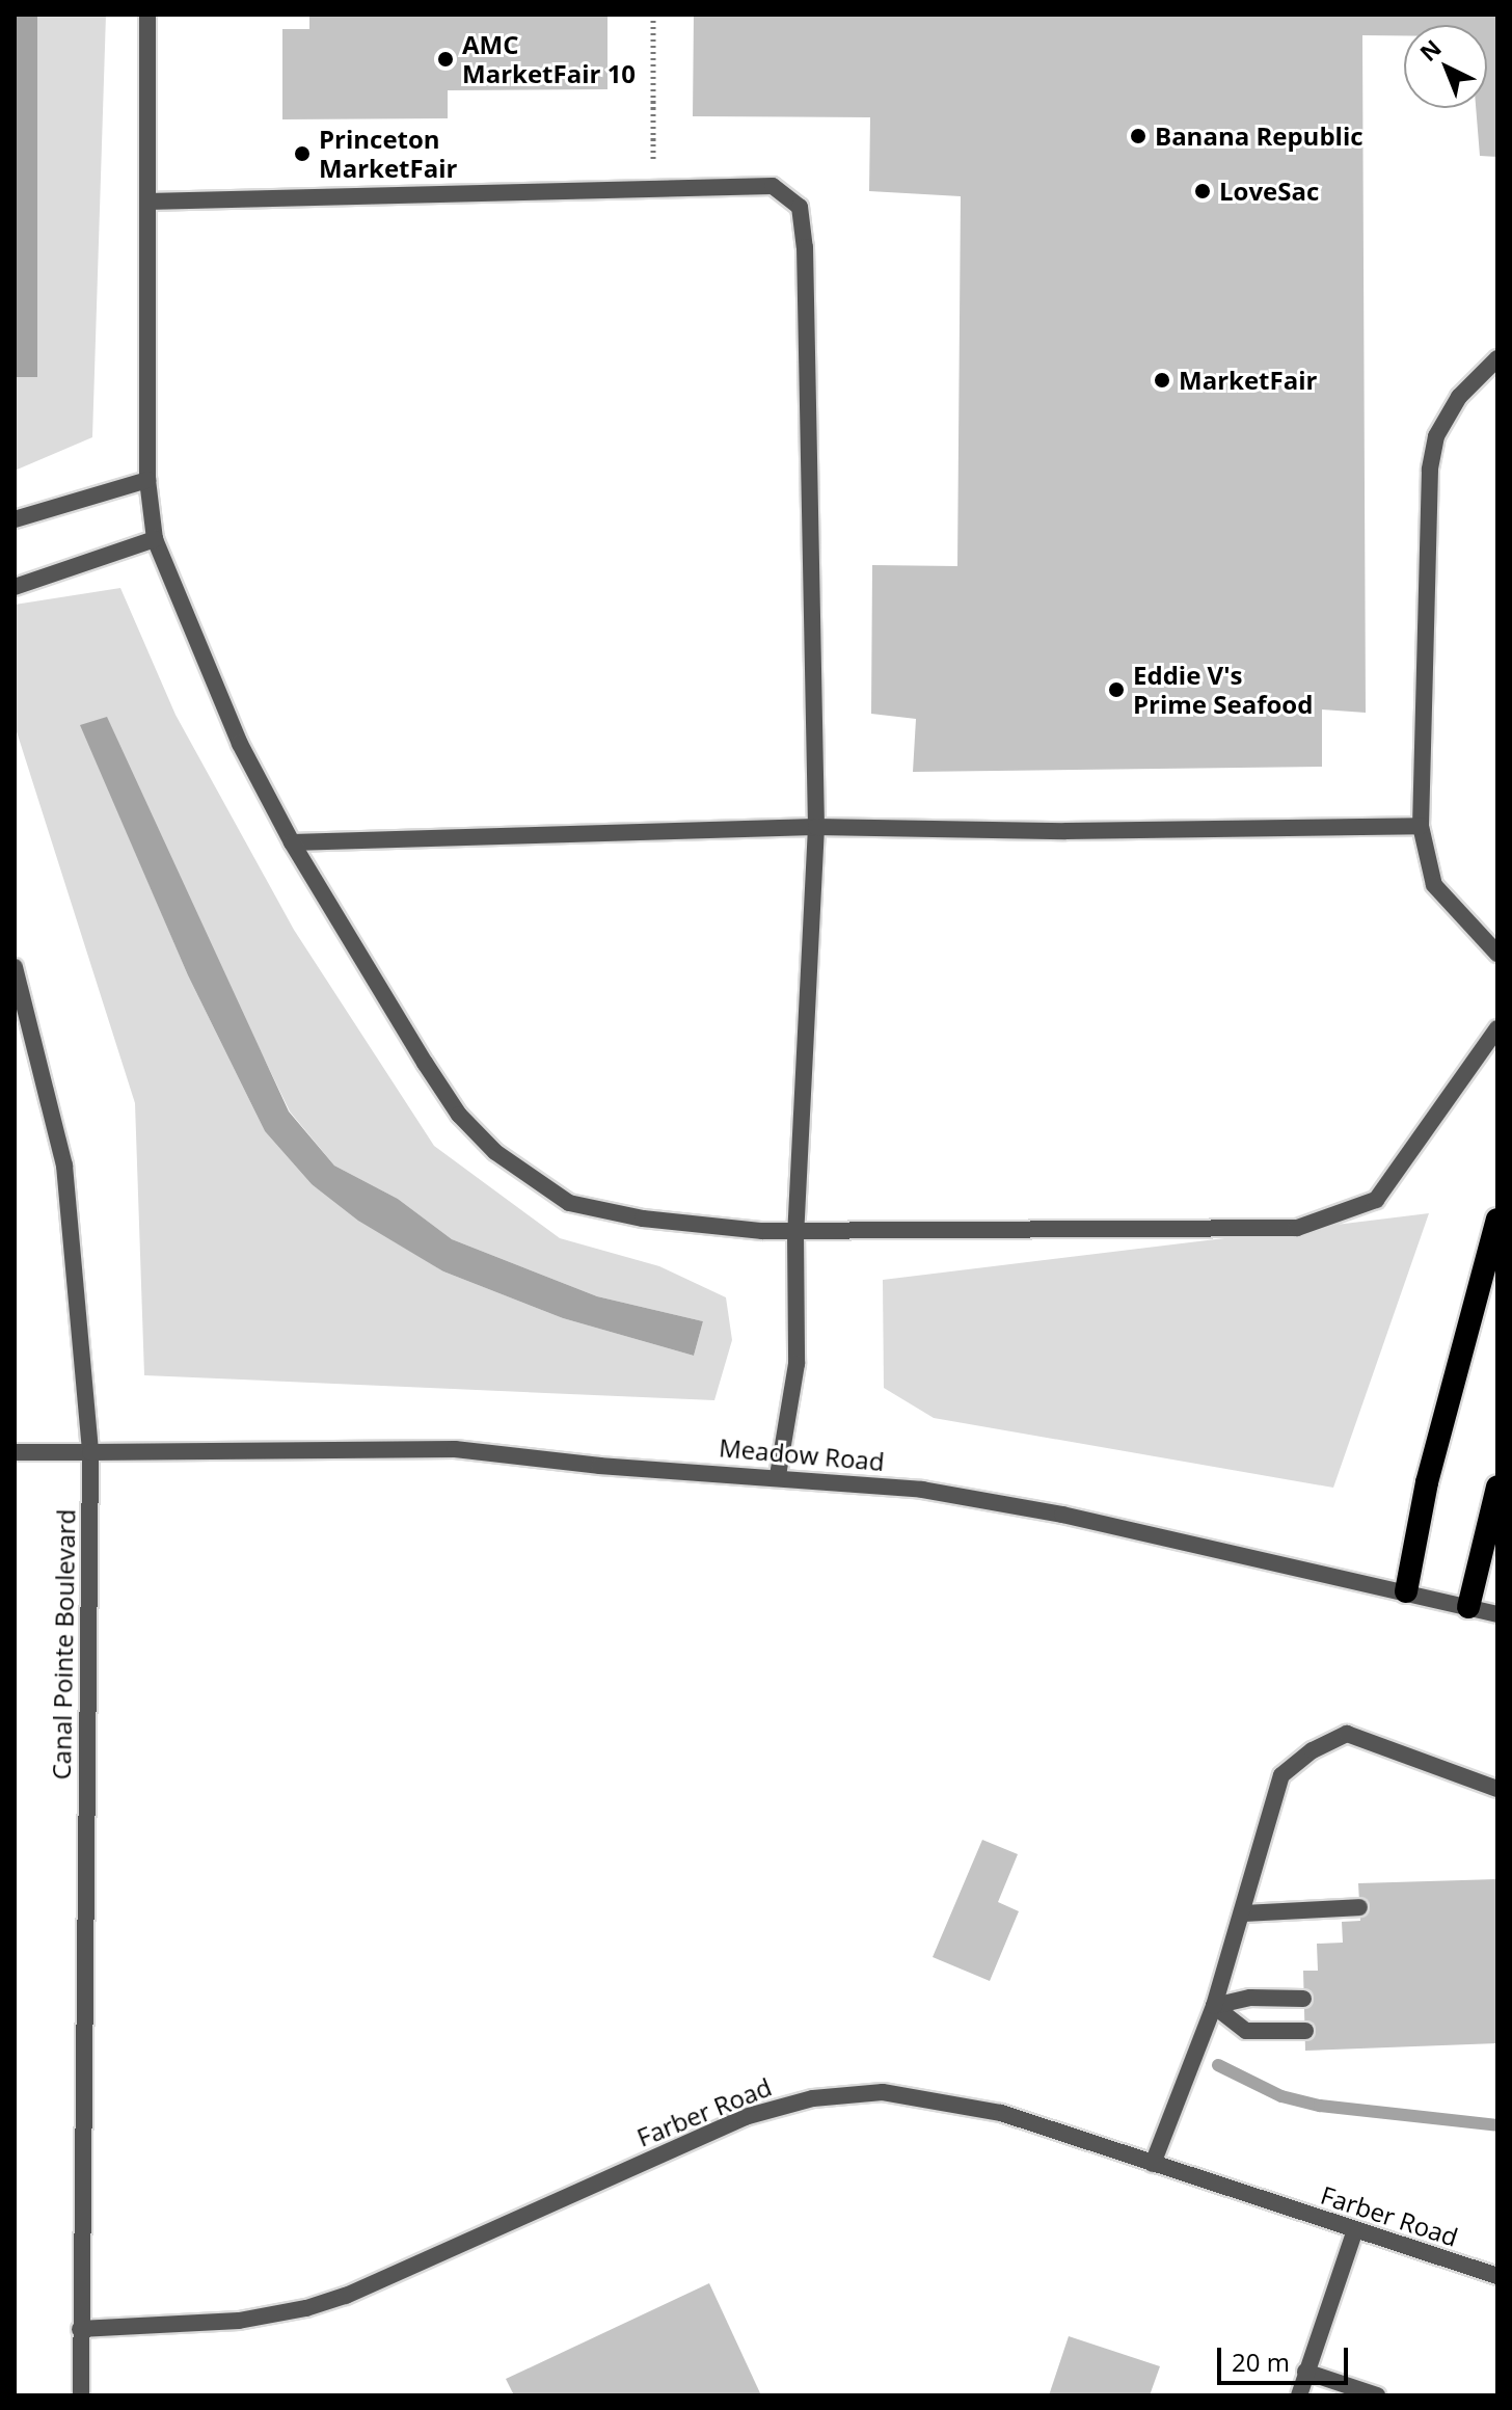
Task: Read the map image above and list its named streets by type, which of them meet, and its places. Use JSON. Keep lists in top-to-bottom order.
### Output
{
  "streets": {
    "street": ["Meadow Road", "Canal Pointe Boulevard", "Farber Road"]
  },
  "crossings": [
    ["Meadow Road", "Canal Pointe Boulevard"],
    ["Canal Pointe Boulevard", "Farber Road"]
  ],
  "places": [
    "AMC MarketFair 10",
    "Banana Republic",
    "Princeton MarketFair",
    "LoveSac",
    "MarketFair",
    "Eddie V's Prime Seafood"
  ],
  "scale_bar": "20 m",
  "north": "top left"
}
